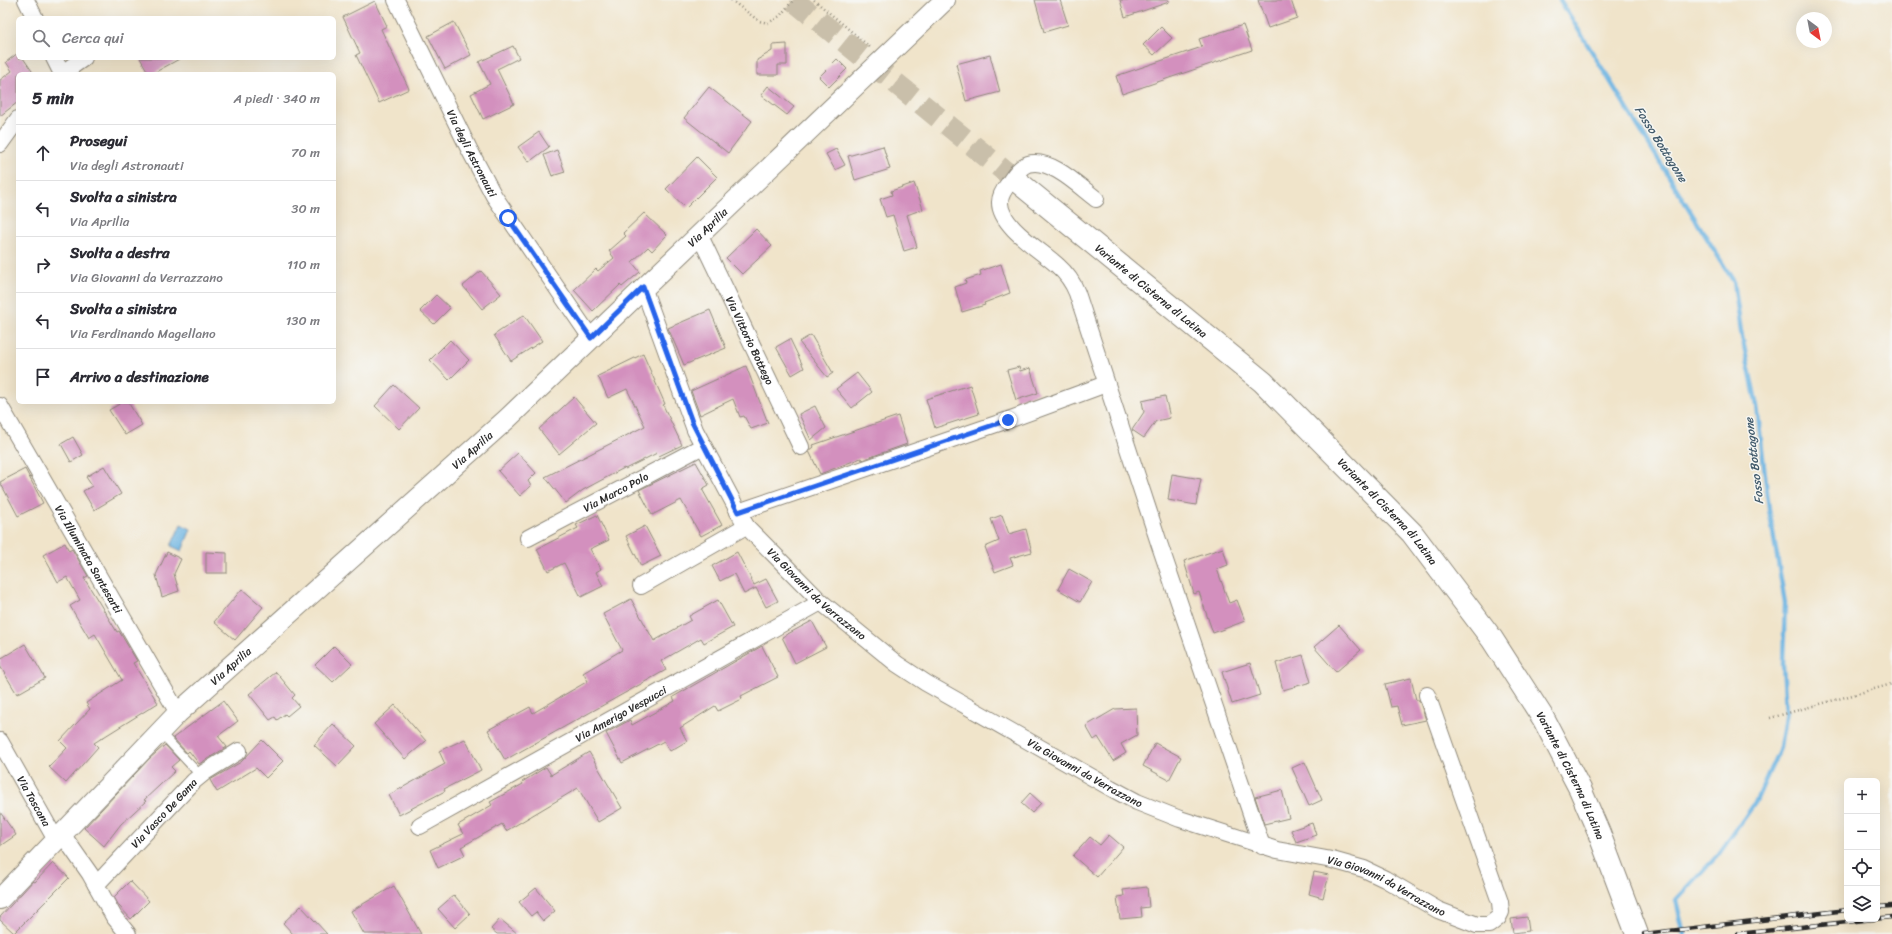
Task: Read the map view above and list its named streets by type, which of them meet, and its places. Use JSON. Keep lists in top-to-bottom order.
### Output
{
  "streets": {
    "main road": ["Variante di Cisterna di Latina"],
    "street": [
      "Via degli Astronauti",
      "Via Aprilia",
      "Via Vittorio Bottego",
      "Via Marco Polo",
      "Via Illuminata Santesarti",
      "Via Giovanni da Verrazzano",
      "Via Amerigo Vespucci",
      "Via Toscana",
      "Via Vasco De Gama"
    ]
  },
  "crossings": [
    ["Via degli Astronauti", "Via Aprilia"],
    ["Via Aprilia", "Via Vittorio Bottego"],
    ["Via Aprilia", "Via Illuminata Santesarti"],
    ["Via Aprilia", "Via Giovanni da Verrazzano"],
    ["Via Aprilia", "Via Toscana"],
    ["Via Marco Polo", "Via Giovanni da Verrazzano"],
    ["Via Giovanni da Verrazzano", "Via Amerigo Vespucci"],
    ["Via Toscana", "Via Vasco De Gama"]
  ],
  "water": ["Fosso Bottagone"],
  "north": "bottom right",
  "page": {
    "search": "Cerca qui",
    "heading": ["5 min", "A piedi · 340 m"],
    "list": [
      ["Prosegui", "Via degli Astronauti", "70 m"],
      ["Svolta a sinistra", "Via Aprilia", "30 m"],
      ["Svolta a destra", "Via Giovanni da Verrazzano", "110 m"],
      ["Svolta a sinistra", "Via Ferdinando Magellano", "130 m"],
      "Arrivo a destinazione"
    ],
    "map_buttons": ["+", "−"]
  }
}
